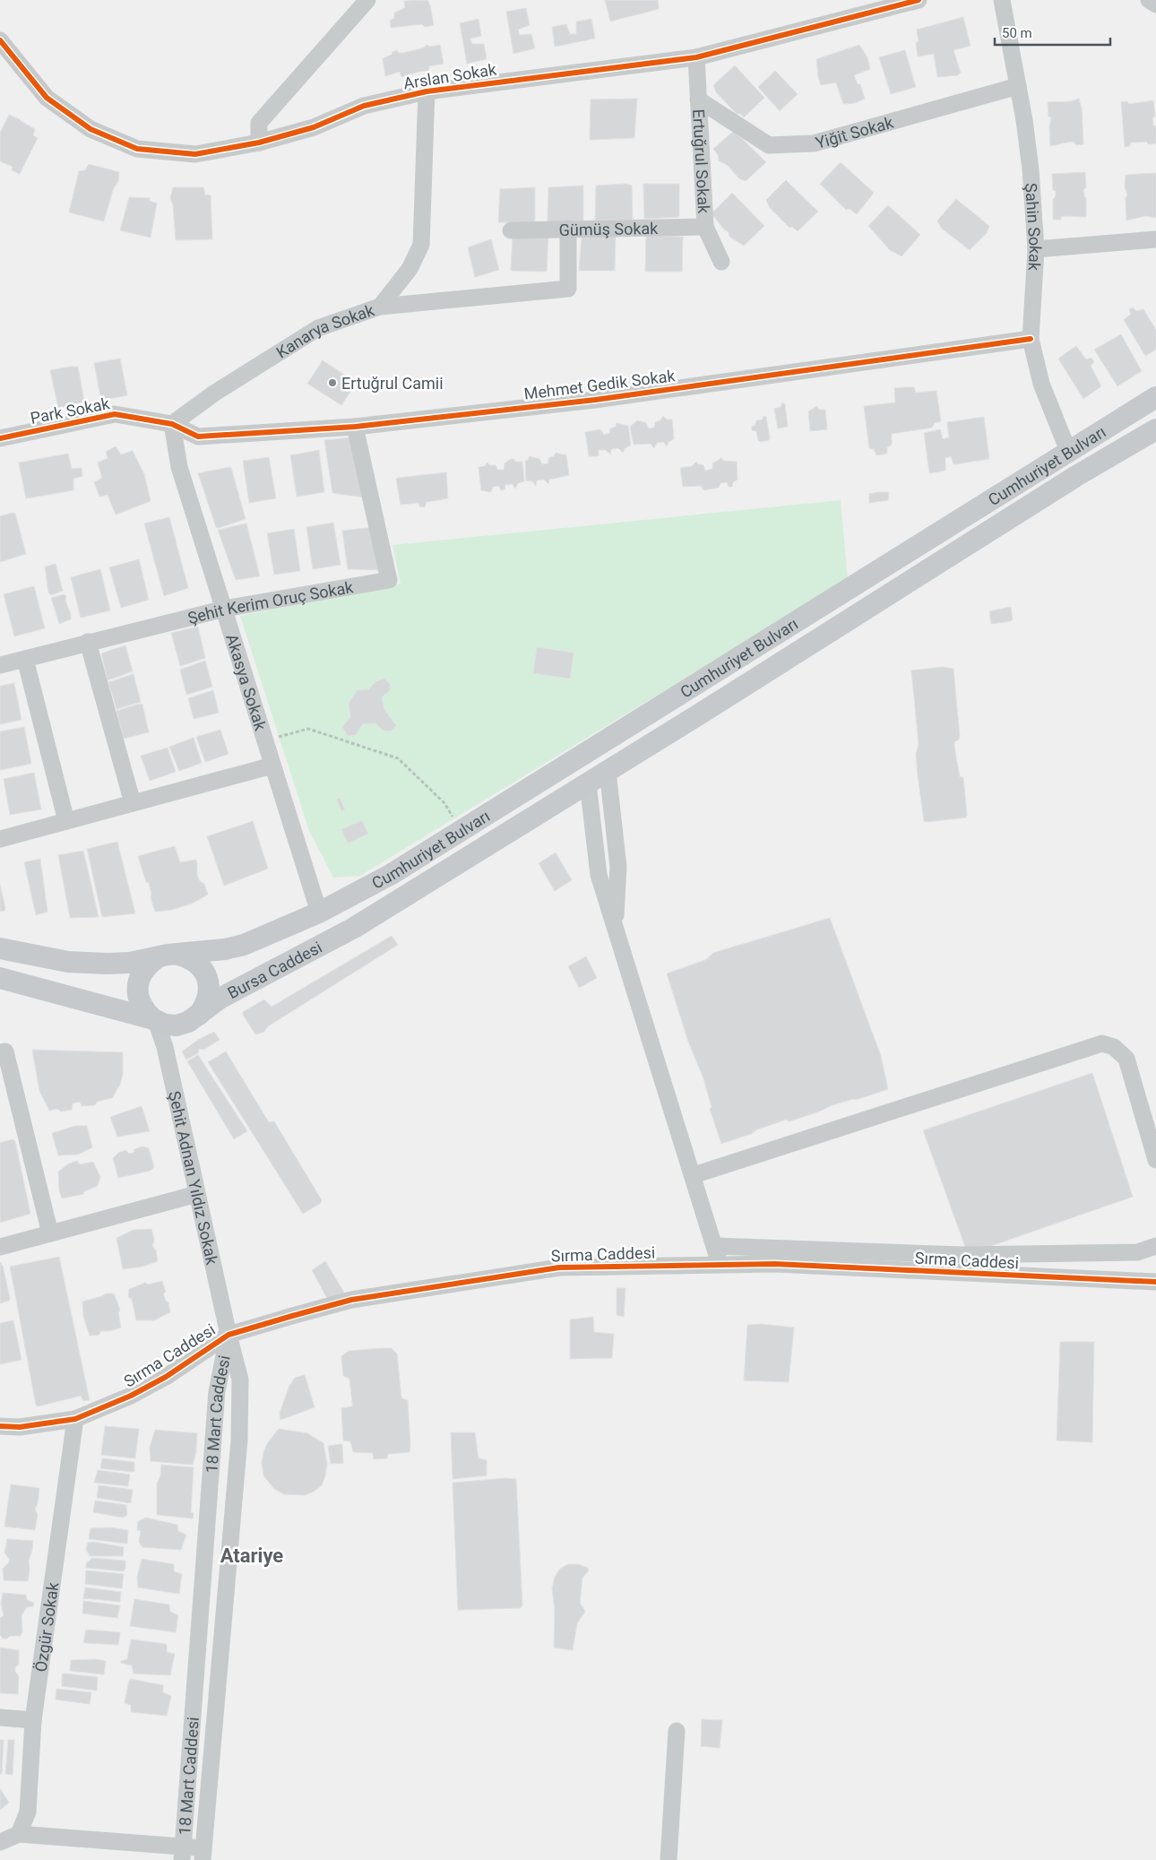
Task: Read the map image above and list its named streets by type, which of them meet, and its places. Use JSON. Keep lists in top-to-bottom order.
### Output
{
  "streets": {
    "main road": ["Cumhuriyet Bulvarı", "Bursa Caddesi"],
    "street": [
      "Arslan Sokak",
      "Yiğit Sokak",
      "Ertuğrul Sokak",
      "Şahin Sokak",
      "Gümüş Sokak",
      "Kanarya Sokak",
      "Mehmet Gedik Sokak",
      "Park Sokak",
      "Şehit Kerim Oruç Sokak",
      "Akasya Sokak",
      "Şehit Adnan Yıldız Sokak",
      "Sırma Caddesi",
      "18 Mart Caddesi",
      "Özgür Sokak"
    ]
  },
  "crossings": [
    ["Arslan Sokak", "Ertuğrul Sokak"],
    ["Arslan Sokak", "Kanarya Sokak"],
    ["Yiğit Sokak", "Ertuğrul Sokak"],
    ["Yiğit Sokak", "Şahin Sokak"],
    ["Ertuğrul Sokak", "Gümüş Sokak"],
    ["Şahin Sokak", "Mehmet Gedik Sokak"],
    ["Şahin Sokak", "Cumhuriyet Bulvarı"],
    ["Kanarya Sokak", "Mehmet Gedik Sokak"],
    ["Kanarya Sokak", "Park Sokak"],
    ["Kanarya Sokak", "Akasya Sokak"],
    ["Mehmet Gedik Sokak", "Park Sokak"],
    ["Mehmet Gedik Sokak", "Şehit Kerim Oruç Sokak"],
    ["Mehmet Gedik Sokak", "Akasya Sokak"],
    ["Park Sokak", "Akasya Sokak"],
    ["Cumhuriyet Bulvarı", "Akasya Sokak"],
    ["Cumhuriyet Bulvarı", "Bursa Caddesi"],
    ["Şehit Kerim Oruç Sokak", "Akasya Sokak"],
    ["Akasya Sokak", "Bursa Caddesi"],
    ["Bursa Caddesi", "Şehit Adnan Yıldız Sokak"],
    ["Şehit Adnan Yıldız Sokak", "Sırma Caddesi"],
    ["Şehit Adnan Yıldız Sokak", "18 Mart Caddesi"],
    ["Sırma Caddesi", "18 Mart Caddesi"],
    ["Sırma Caddesi", "Özgür Sokak"]
  ],
  "districts": ["Atariye"],
  "places": ["Ertuğrul Camii"],
  "scale_bar": "50 m"
}
